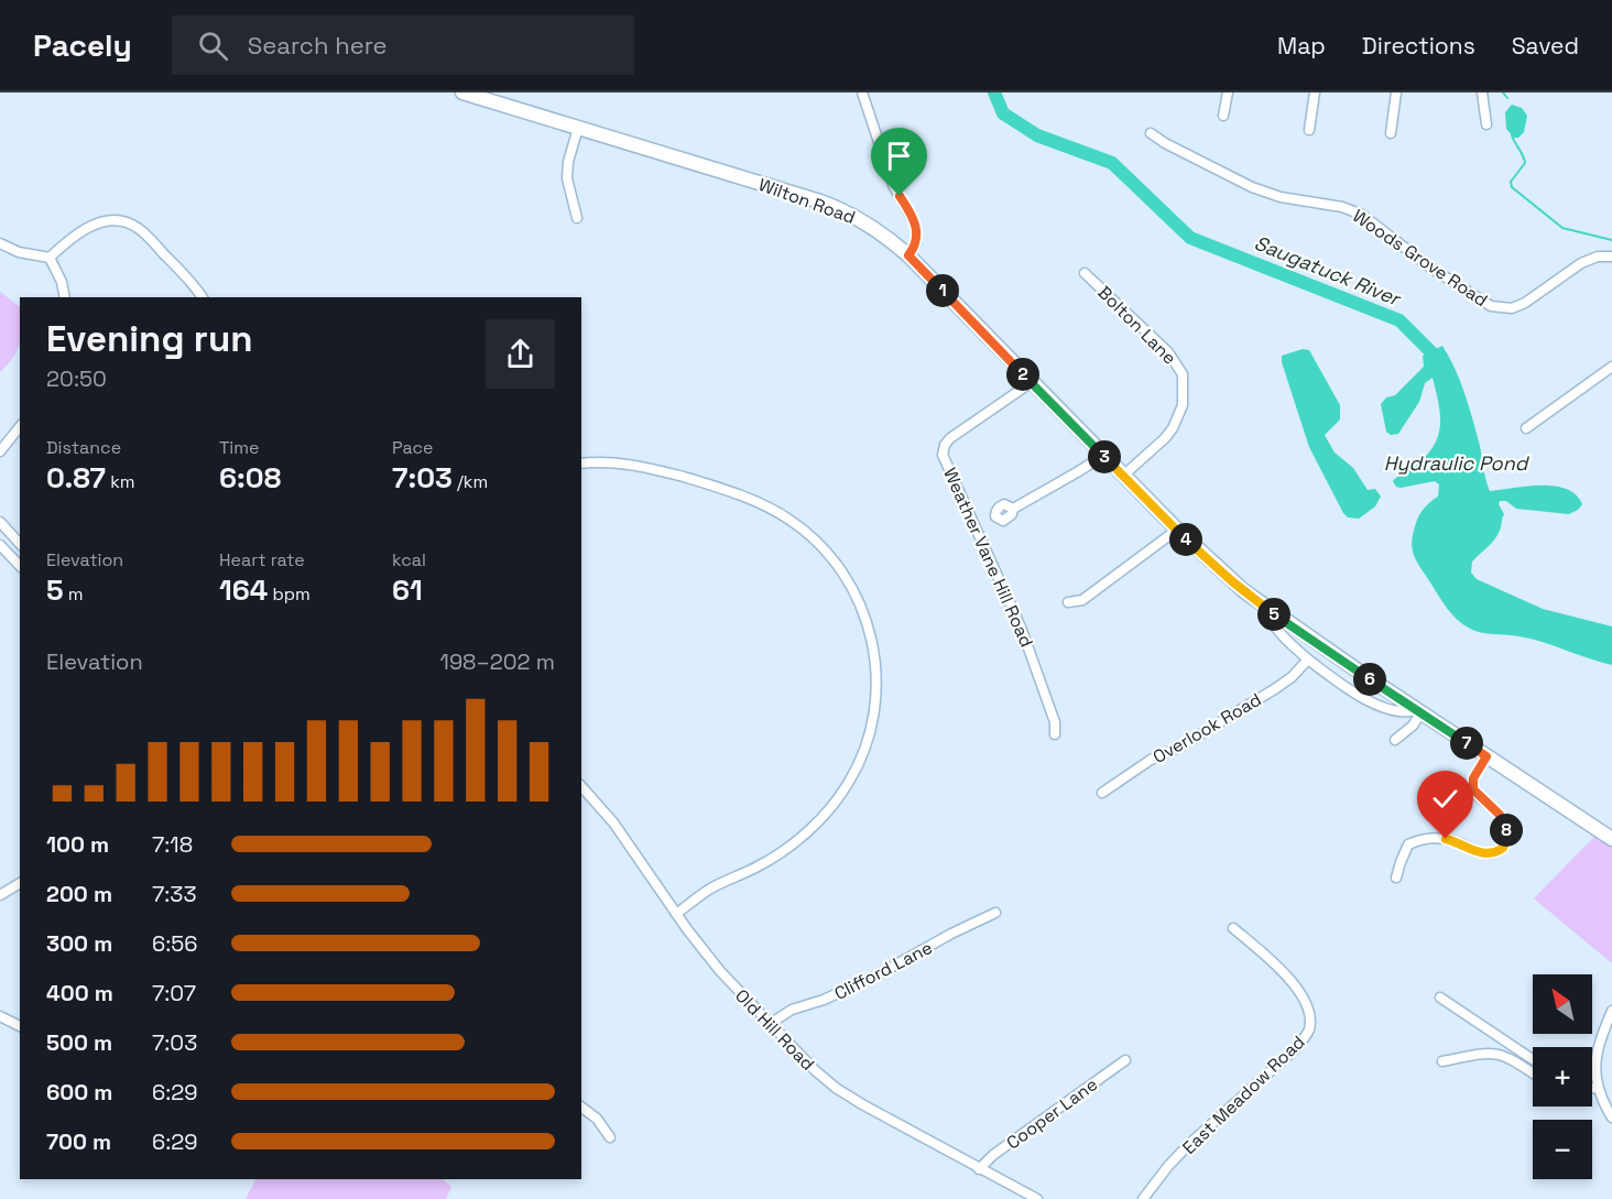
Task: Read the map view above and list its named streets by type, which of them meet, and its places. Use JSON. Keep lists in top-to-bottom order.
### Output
{
  "streets": {
    "main road": ["Wilton Road"],
    "street": [
      "Woods Grove Road",
      "Bolton Lane",
      "Weather Vane Hill Road",
      "Overlook Road",
      "Clifford Lane",
      "Old Hill Road",
      "East Meadow Road",
      "Cooper Lane"
    ]
  },
  "crossings": [
    ["Wilton Road", "Bolton Lane"],
    ["Wilton Road", "Weather Vane Hill Road"],
    ["Clifford Lane", "Old Hill Road"],
    ["Old Hill Road", "Cooper Lane"]
  ],
  "water": ["Saugatuck River", "Hydraulic Pond"],
  "north": "top left",
  "page": {
    "header": "Pacely",
    "search": "Search here",
    "nav": ["Map", "Directions", "Saved"],
    "pins": [
      "1",
      "2",
      "3",
      "4",
      "5",
      "6",
      "7",
      "8"
    ],
    "heading": ["Evening run", "20:50"],
    "stats": [
      ["Distance", "0.87 km"],
      ["Time", "6:08"],
      ["Pace", "7:03 /km"],
      ["Elevation", "5 m"],
      ["Heart rate", "164 bpm"],
      ["kcal", "61"]
    ],
    "chart": ["Elevation", "198–202 m"],
    "list": [
      {
        "name": "100 m",
        "note": "7:18"
      },
      {
        "name": "200 m",
        "note": "7:33"
      },
      {
        "name": "300 m",
        "note": "6:56"
      },
      {
        "name": "400 m",
        "note": "7:07"
      },
      {
        "name": "500 m",
        "note": "7:03"
      },
      {
        "name": "600 m",
        "note": "6:29"
      },
      {
        "name": "700 m",
        "note": "6:29"
      }
    ],
    "map_buttons": ["+", "−"]
  }
}
